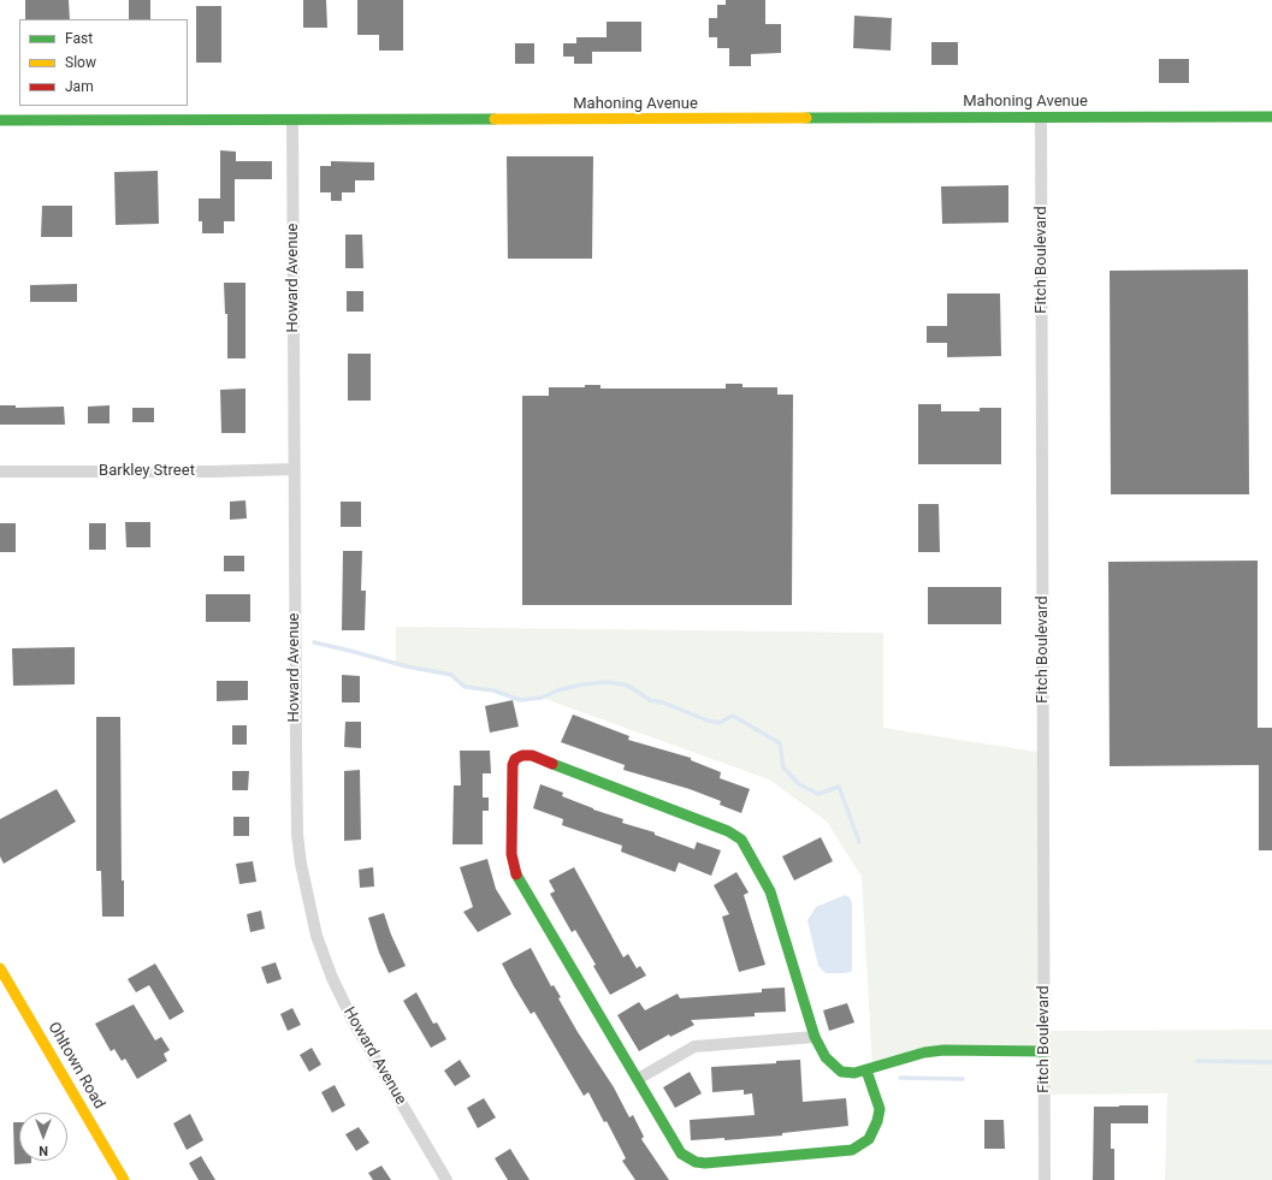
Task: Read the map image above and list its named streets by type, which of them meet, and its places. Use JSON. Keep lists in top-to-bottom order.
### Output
{
  "streets": {
    "street": [
      "Mahoning Avenue",
      "Fitch Boulevard",
      "Howard Avenue",
      "Barkley Street",
      "Ohltown Road"
    ]
  },
  "crossings": [
    ["Mahoning Avenue", "Fitch Boulevard"],
    ["Mahoning Avenue", "Howard Avenue"],
    ["Howard Avenue", "Barkley Street"]
  ],
  "legend": ["Fast", "Slow", "Jam"],
  "north": "bottom"
}
